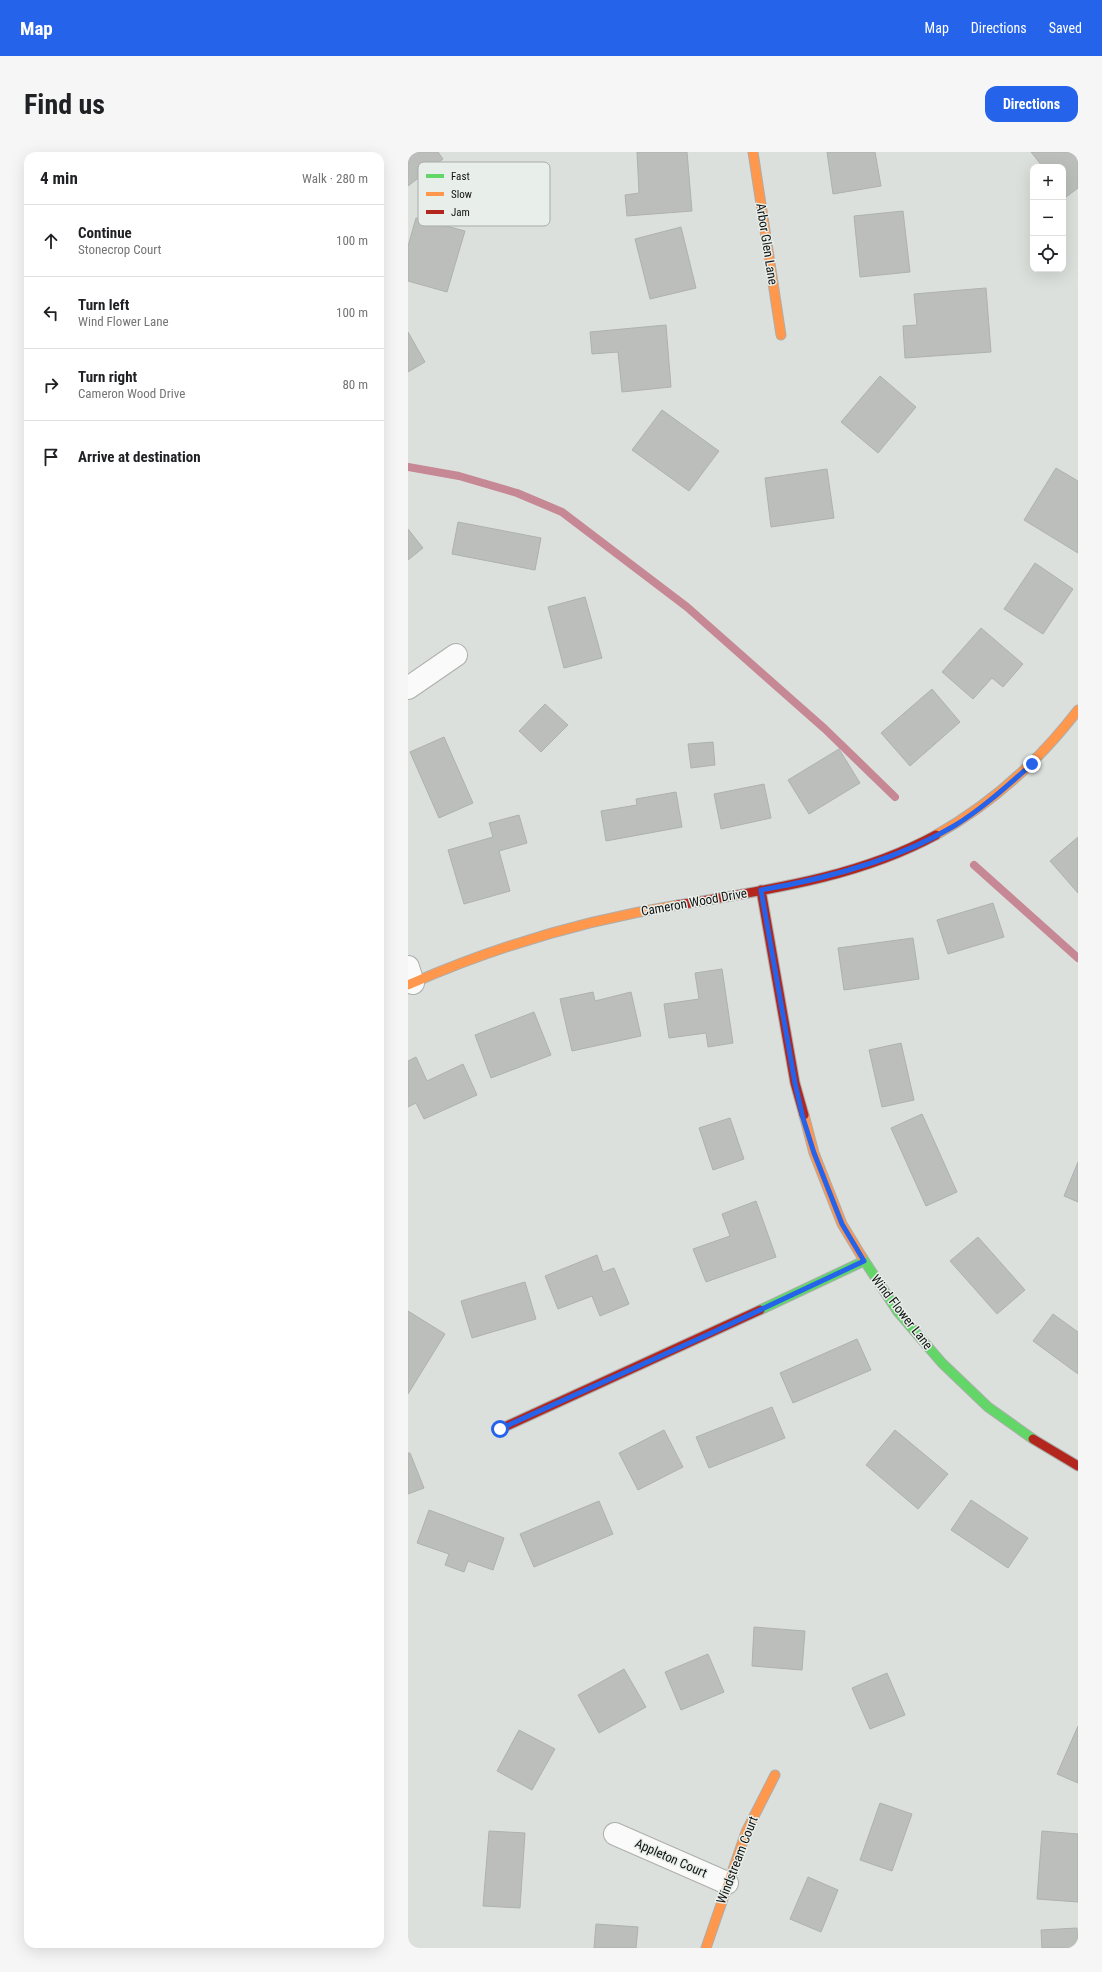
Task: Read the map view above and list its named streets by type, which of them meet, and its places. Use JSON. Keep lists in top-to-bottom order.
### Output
{
  "streets": {
    "street": [
      "Arbor Glen Lane",
      "Cameron Wood Drive",
      "Wind Flower Lane",
      "Appleton Court",
      "Windstream Court"
    ]
  },
  "crossings": [
    ["Cameron Wood Drive", "Wind Flower Lane"],
    ["Appleton Court", "Windstream Court"]
  ],
  "legend": ["Fast", "Slow", "Jam"],
  "page": {
    "header": "Map",
    "nav": ["Map", "Directions", "Saved"],
    "buttons": "Directions",
    "title": "Find us",
    "heading": ["4 min", "Walk · 280 m"],
    "map_buttons": ["+", "−"],
    "list": [
      ["Continue", "Stonecrop Court", "100 m"],
      ["Turn left", "Wind Flower Lane", "100 m"],
      ["Turn right", "Cameron Wood Drive", "80 m"],
      "Arrive at destination"
    ]
  }
}
